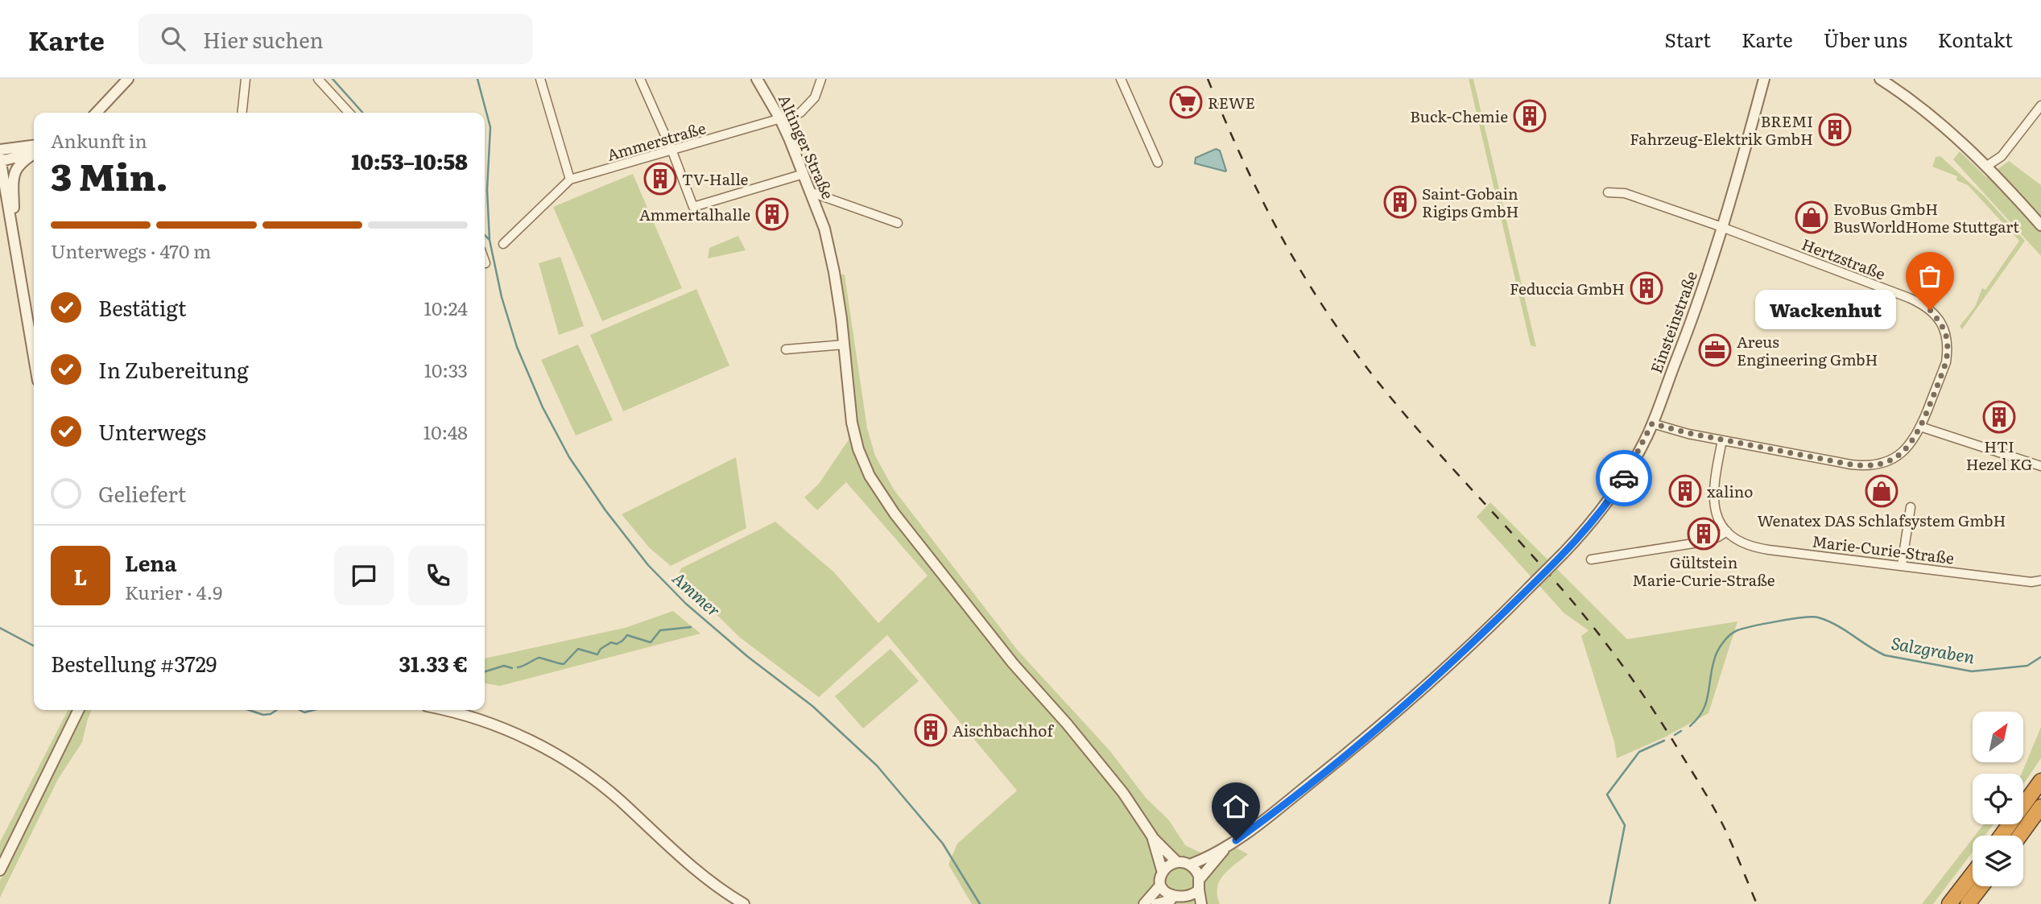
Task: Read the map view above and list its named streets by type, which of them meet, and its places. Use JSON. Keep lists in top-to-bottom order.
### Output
{
  "streets": {
    "street": [
      "Ammerstraße",
      "Altinger Straße",
      "Hertzstraße",
      "Einsteinstraße",
      "Marie-Curie-Straße"
    ]
  },
  "crossings": [
    ["Ammerstraße", "Altinger Straße"],
    ["Hertzstraße", "Einsteinstraße"]
  ],
  "water": ["Ammer", "Salzgraben"],
  "places": {
    "supermarket": ["REWE"],
    "building": [
      "Buck-Chemie",
      "BREMI Fahrzeug-Elektrik GmbH",
      "TV-Halle",
      "Saint-Gobain Rigips GmbH",
      "Ammertalhalle",
      "Feduccia GmbH",
      "HTI Hezel KG",
      "xalino",
      "Gültstein Marie-Curie-Straße",
      "Aischbachhof"
    ],
    "shop": ["EvoBus GmbH BusWorldHome Stuttgart", "Wenatex DAS Schlafsystem GmbH"],
    "other": ["Wackenhut"],
    "office": ["Areus Engineering GmbH"]
  },
  "north": "top right",
  "page": {
    "header": "Karte",
    "search": "Hier suchen",
    "nav": [
      "Start",
      "Karte",
      "Über uns",
      "Kontakt"
    ],
    "heading": ["3 Min.", "Ankunft in", "10:53–10:58"],
    "panel": [
      "Lena",
      "Kurier · 4.9",
      "Bestellung #3729",
      "31.33 €"
    ],
    "bar": "Unterwegs · 470 m",
    "list": [
      ["Bestätigt", "10:24"],
      ["In Zubereitung", "10:33"],
      ["Unterwegs", "10:48"],
      "Geliefert"
    ],
    "bubble": "Wackenhut",
    "round": "L"
  }
}
